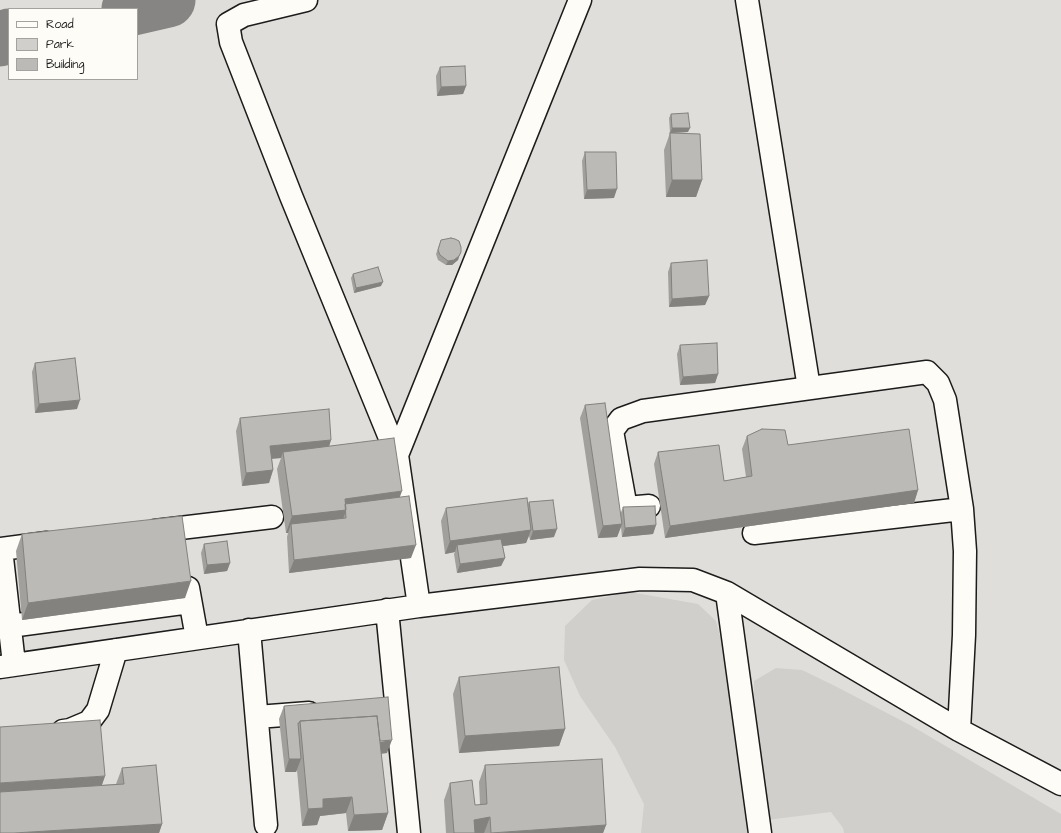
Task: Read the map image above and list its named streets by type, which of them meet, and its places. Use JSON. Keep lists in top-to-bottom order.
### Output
{
  "legend": ["Road", "Park", "Building"]
}
